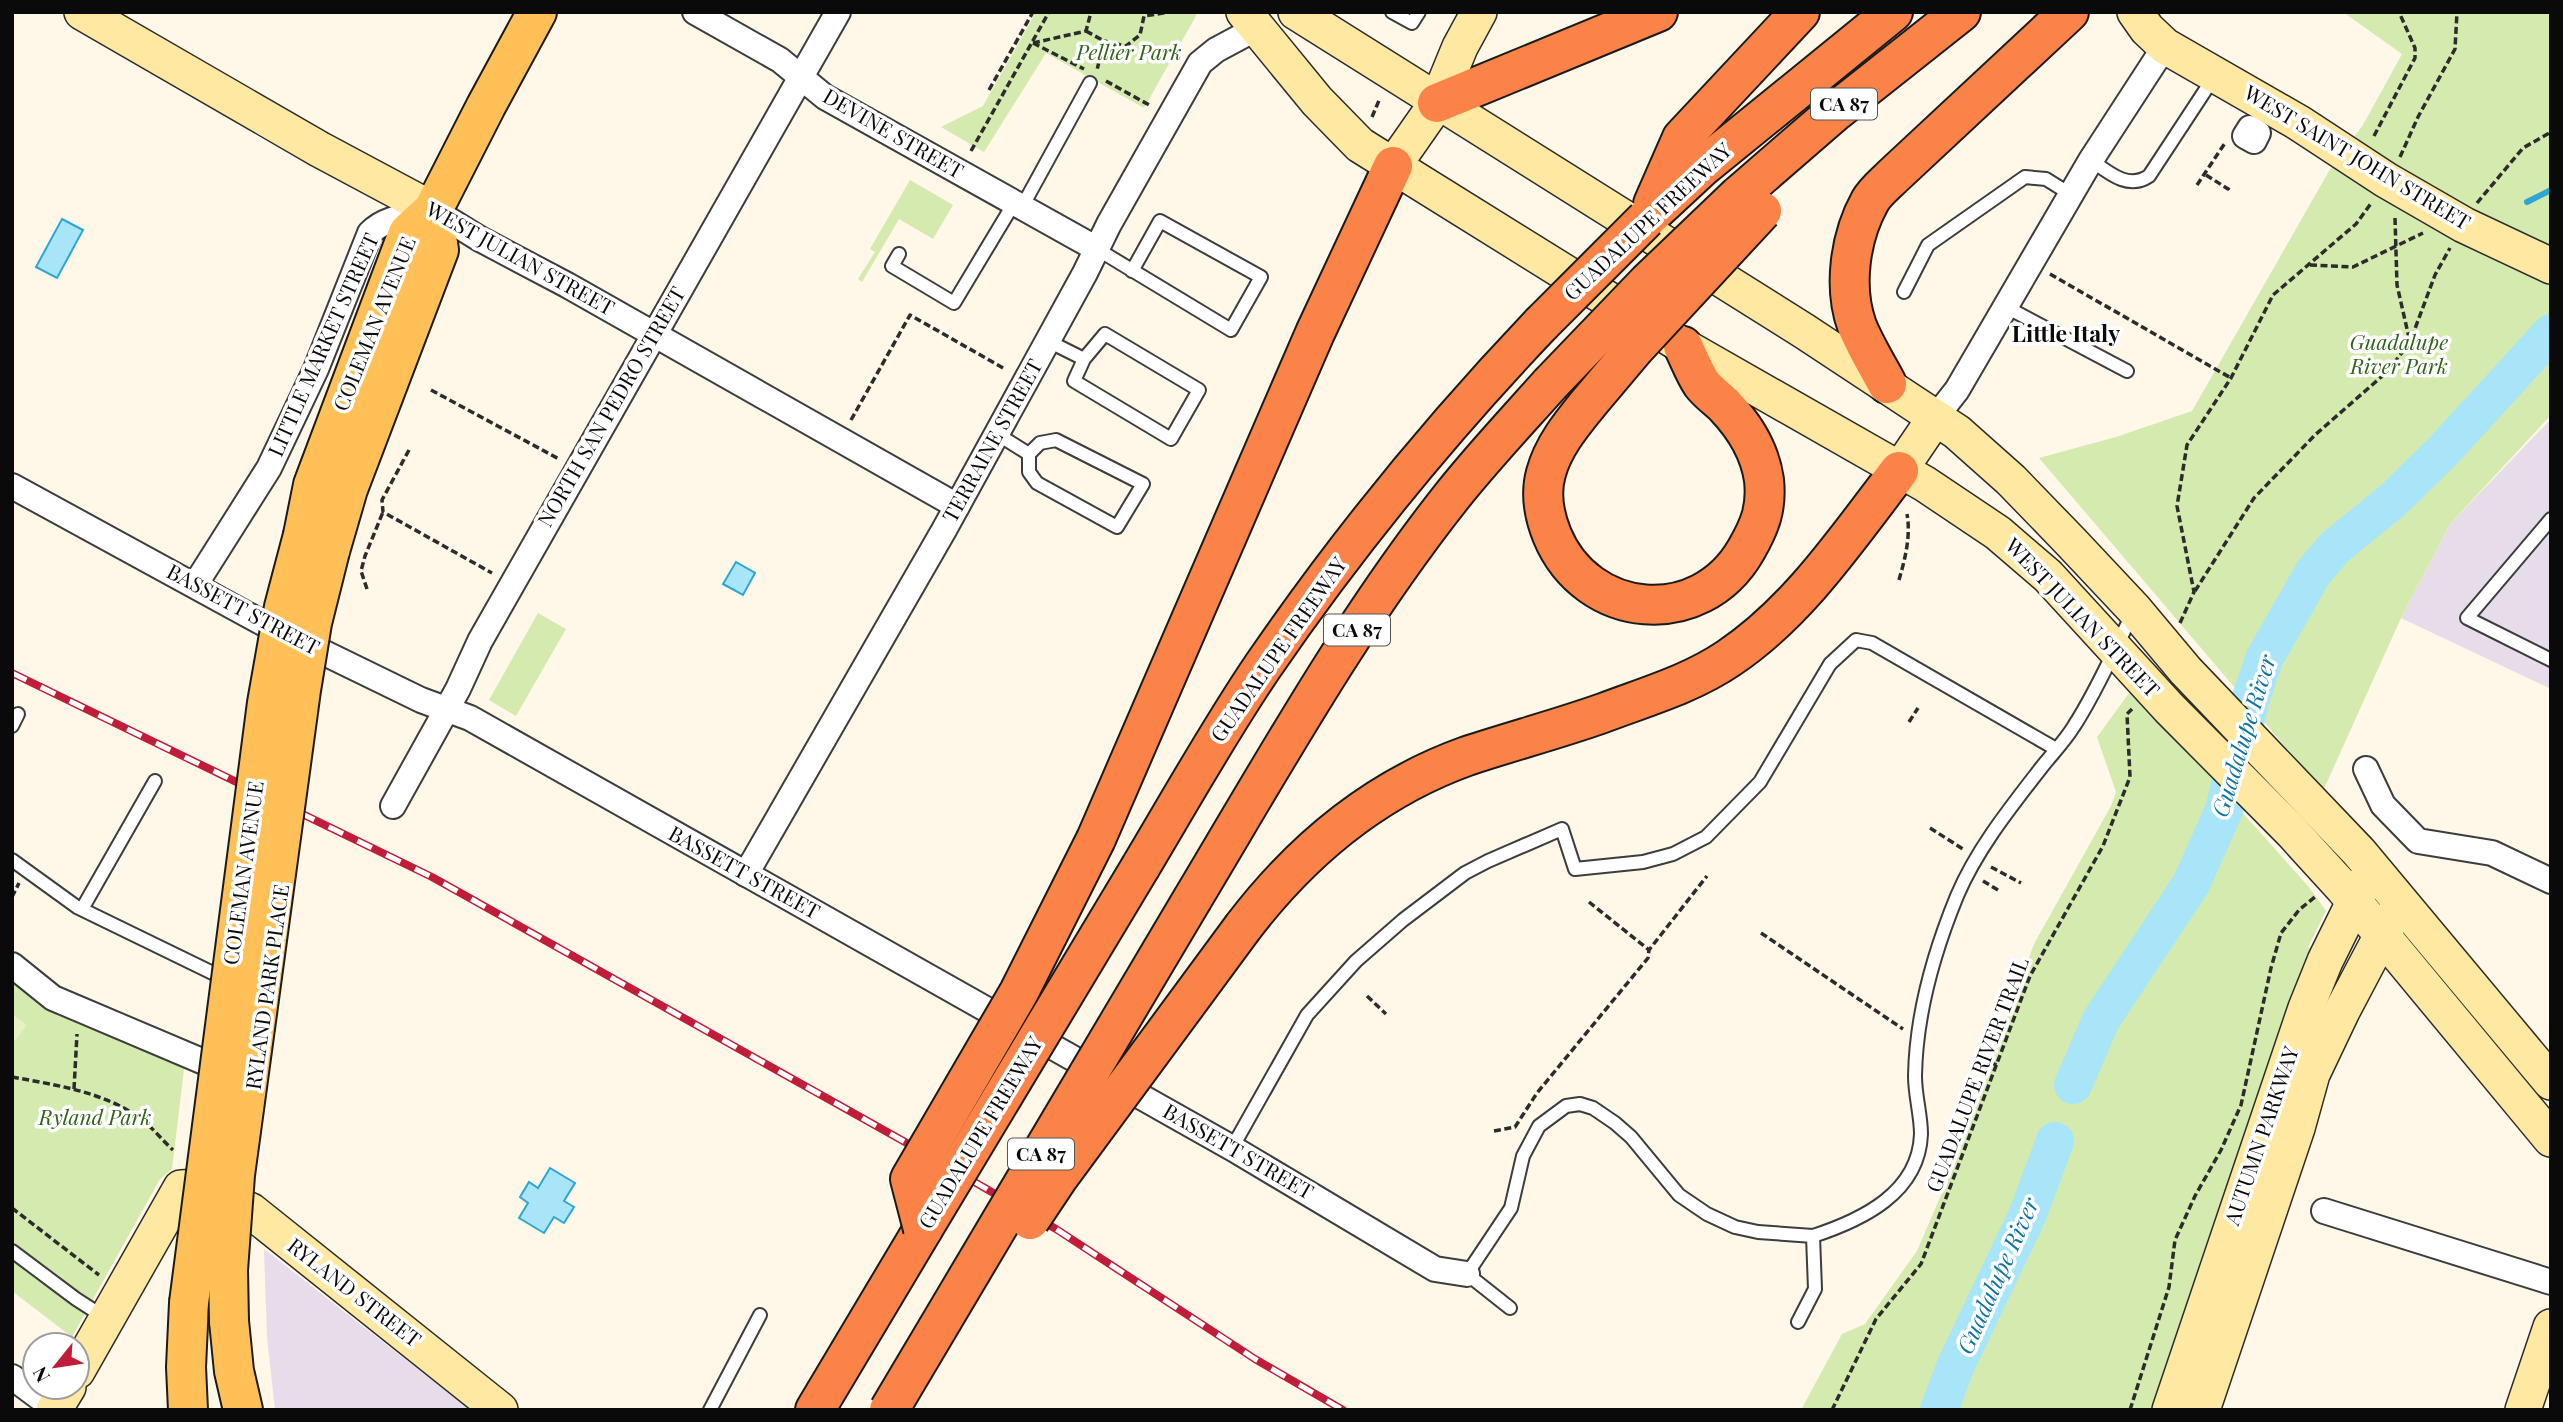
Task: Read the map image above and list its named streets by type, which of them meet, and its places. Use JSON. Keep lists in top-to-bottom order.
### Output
{
  "streets": {
    "highway": ["CA 87", "GUADALUPE FREEWAY"],
    "main road": [
      "WEST SAINT JOHN STREET",
      "WEST JULIAN STREET",
      "COLEMAN AVENUE",
      "AUTUMN PARKWAY",
      "RYLAND STREET"
    ],
    "street": [
      "DEVINE STREET",
      "LITTLE MARKET STREET",
      "NORTH SAN PEDRO STREET",
      "TERRAINE STREET",
      "BASSETT STREET",
      "RYLAND PARK PLACE"
    ],
    "path": ["GUADALUPE RIVER TRAIL"]
  },
  "crossings": [
    ["DEVINE STREET", "NORTH SAN PEDRO STREET"],
    ["DEVINE STREET", "TERRAINE STREET"],
    ["WEST JULIAN STREET", "COLEMAN AVENUE"],
    ["WEST JULIAN STREET", "LITTLE MARKET STREET"],
    ["WEST JULIAN STREET", "NORTH SAN PEDRO STREET"],
    ["WEST JULIAN STREET", "TERRAINE STREET"],
    ["WEST JULIAN STREET", "GUADALUPE RIVER TRAIL"],
    ["WEST JULIAN STREET", "AUTUMN PARKWAY"],
    ["COLEMAN AVENUE", "LITTLE MARKET STREET"],
    ["LITTLE MARKET STREET", "BASSETT STREET"],
    ["NORTH SAN PEDRO STREET", "BASSETT STREET"],
    ["TERRAINE STREET", "BASSETT STREET"],
    ["RYLAND PARK PLACE", "RYLAND STREET"]
  ],
  "districts": ["Little Italy"],
  "water": ["Guadalupe River"],
  "parks": ["Pellier Park", "Guadalupe River Park", "Ryland Park"],
  "north": "bottom left"
}
